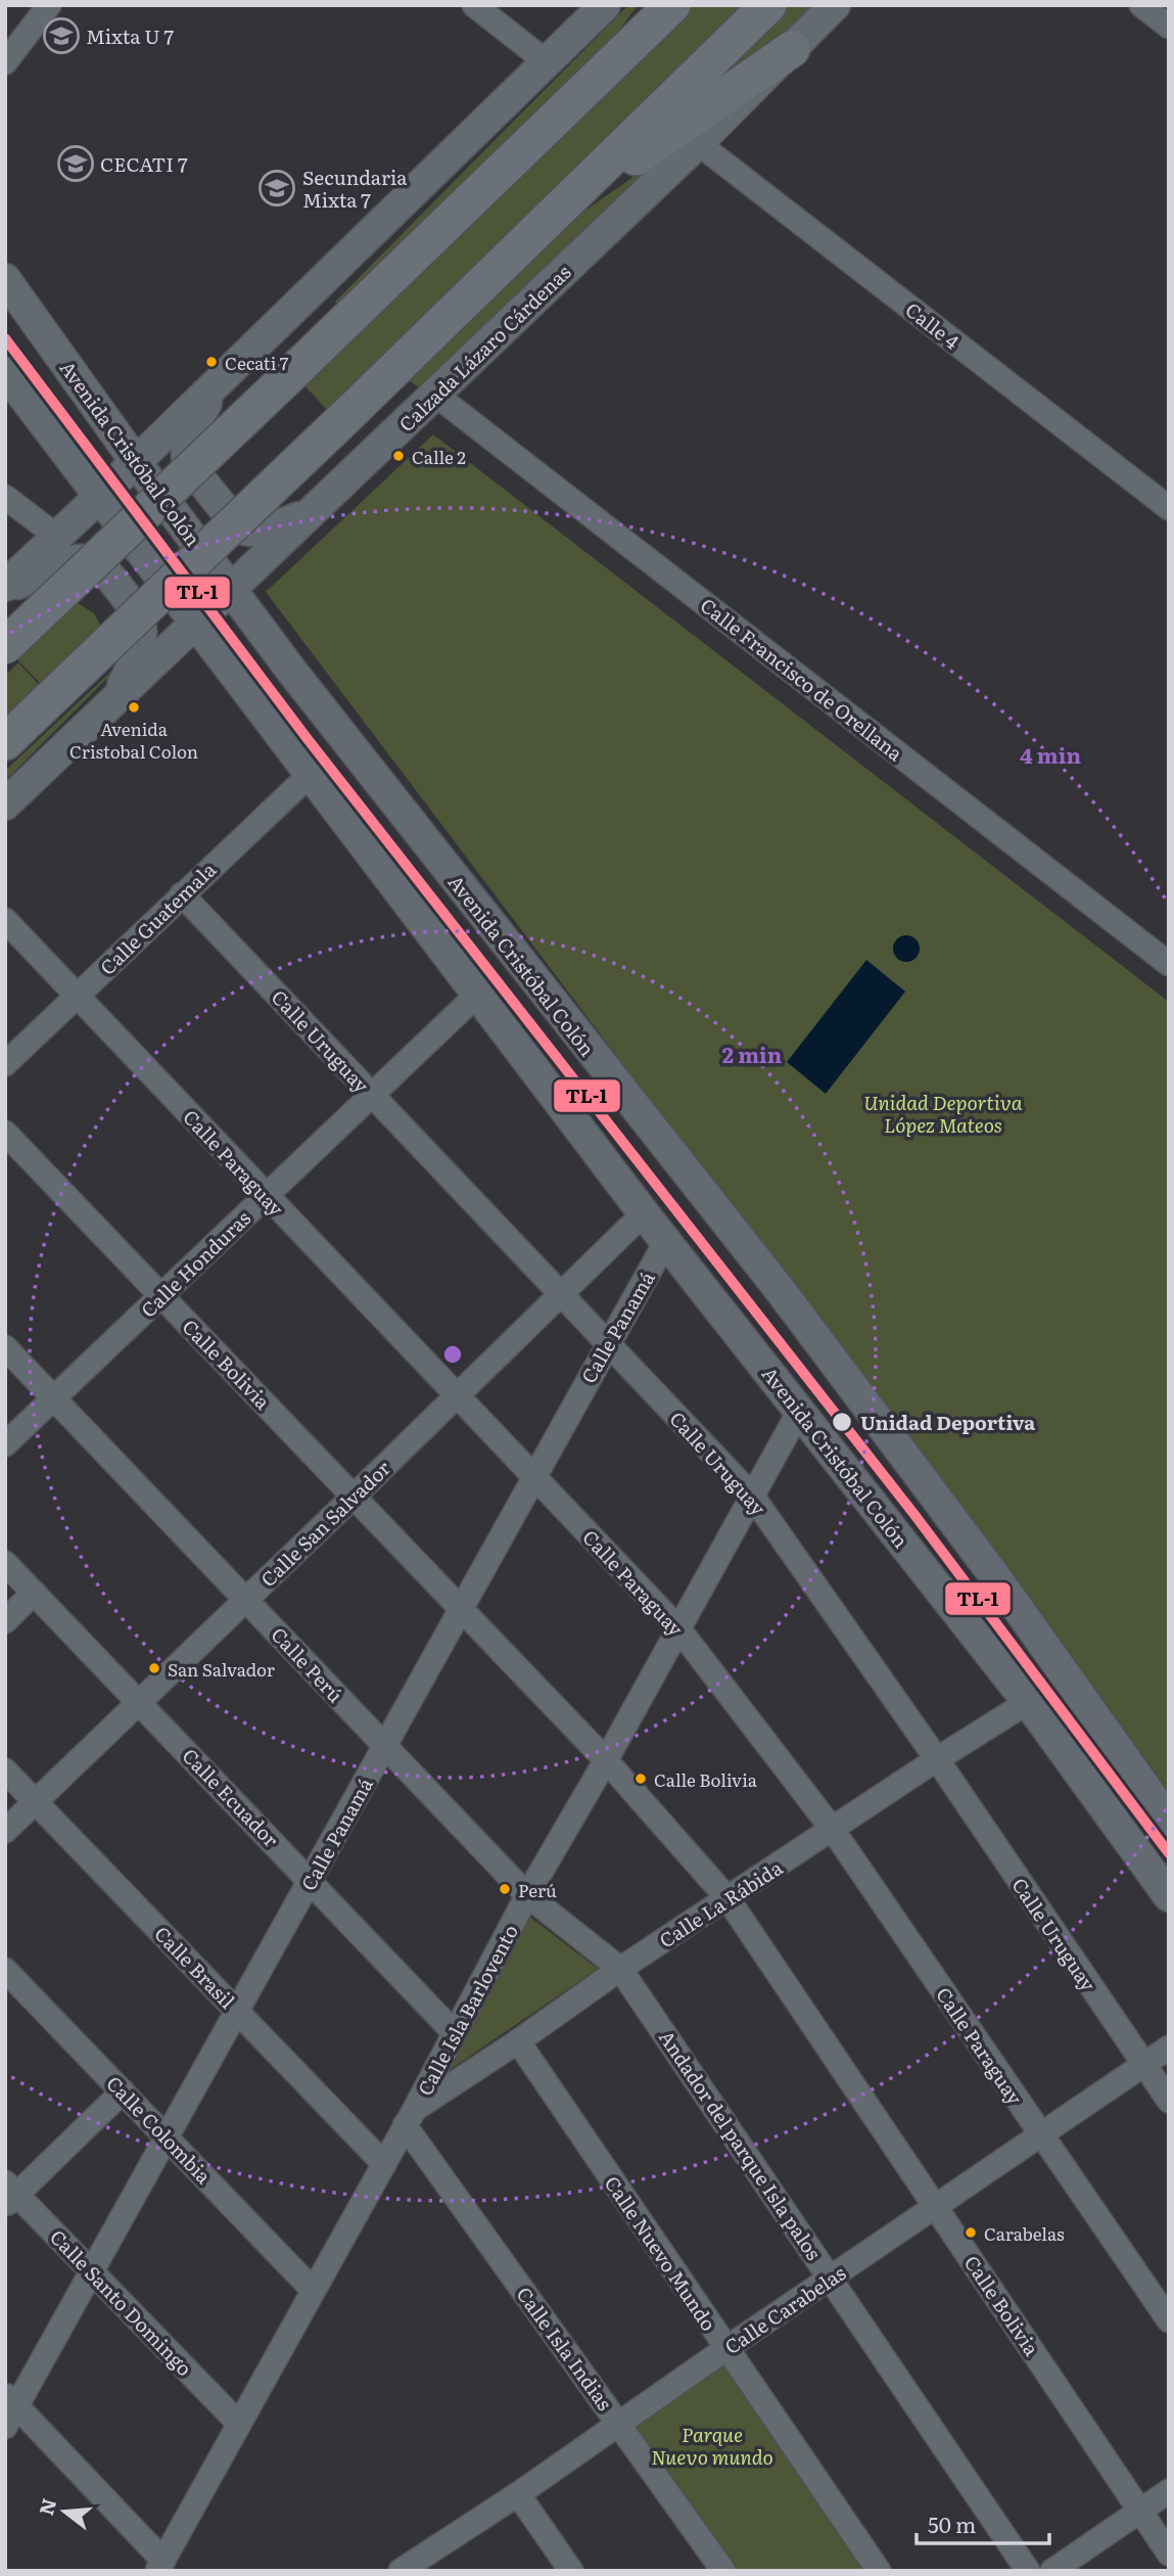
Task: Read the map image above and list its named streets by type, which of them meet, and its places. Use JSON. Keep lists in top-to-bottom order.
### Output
{
  "streets": {
    "main road": ["Calzada Lázaro Cárdenas", "Avenida Cristóbal Colón"],
    "street": [
      "Calle 4",
      "Calle Francisco de Orellana",
      "Calle Guatemala",
      "Calle Uruguay",
      "Calle Paraguay",
      "Calle Honduras",
      "Calle Panamá",
      "Calle Bolivia",
      "Calle San Salvador",
      "Calle Perú",
      "Calle Ecuador",
      "Calle La Rábida",
      "Calle Brasil",
      "Calle Isla Barlovento",
      "Calle Colombia",
      "Andador del parque Isla palos",
      "Calle Nuevo Mundo",
      "Calle Santo Domingo",
      "Calle Carabelas",
      "Calle Isla Indias"
    ]
  },
  "crossings": [
    ["Calle 4", "Calzada Lázaro Cárdenas"],
    ["Calzada Lázaro Cárdenas", "Avenida Cristóbal Colón"],
    ["Calzada Lázaro Cárdenas", "Calle Francisco de Orellana"],
    ["Avenida Cristóbal Colón", "Calle Guatemala"],
    ["Avenida Cristóbal Colón", "Calle Honduras"],
    ["Avenida Cristóbal Colón", "Calle Panamá"],
    ["Avenida Cristóbal Colón", "Calle San Salvador"],
    ["Avenida Cristóbal Colón", "Calle La Rábida"],
    ["Avenida Cristóbal Colón", "Calle Isla Barlovento"],
    ["Calle Guatemala", "Calle Uruguay"],
    ["Calle Guatemala", "Calle Paraguay"],
    ["Calle Uruguay", "Calle Honduras"],
    ["Calle Uruguay", "Calle Panamá"],
    ["Calle Uruguay", "Calle San Salvador"],
    ["Calle Uruguay", "Calle La Rábida"],
    ["Calle Uruguay", "Calle Isla Barlovento"],
    ["Calle Uruguay", "Calle Carabelas"],
    ["Calle Paraguay", "Calle Honduras"],
    ["Calle Paraguay", "Calle Panamá"],
    ["Calle Paraguay", "Calle San Salvador"],
    ["Calle Paraguay", "Calle La Rábida"],
    ["Calle Paraguay", "Calle Isla Barlovento"],
    ["Calle Paraguay", "Calle Carabelas"],
    ["Calle Honduras", "Calle Bolivia"],
    ["Calle Honduras", "Calle Perú"],
    ["Calle Panamá", "Calle Bolivia"],
    ["Calle Panamá", "Calle Perú"],
    ["Calle Panamá", "Calle Ecuador"],
    ["Calle Panamá", "Calle Brasil"],
    ["Calle Panamá", "Calle Colombia"],
    ["Calle Panamá", "Calle Santo Domingo"],
    ["Calle Bolivia", "Calle San Salvador"],
    ["Calle Bolivia", "Calle La Rábida"],
    ["Calle Bolivia", "Calle Isla Barlovento"],
    ["Calle Bolivia", "Calle Carabelas"],
    ["Calle San Salvador", "Calle Perú"],
    ["Calle San Salvador", "Calle Ecuador"],
    ["Calle San Salvador", "Calle Brasil"],
    ["Calle Perú", "Calle La Rábida"],
    ["Calle Perú", "Calle Isla Barlovento"],
    ["Calle Perú", "Andador del parque Isla palos"],
    ["Calle Ecuador", "Calle Isla Barlovento"],
    ["Calle La Rábida", "Calle Isla Barlovento"],
    ["Calle La Rábida", "Andador del parque Isla palos"],
    ["Calle La Rábida", "Calle Nuevo Mundo"],
    ["Calle La Rábida", "Calle Isla Indias"],
    ["Calle Brasil", "Calle Isla Barlovento"],
    ["Calle Isla Barlovento", "Calle Colombia"],
    ["Calle Isla Barlovento", "Calle Santo Domingo"],
    ["Calle Isla Barlovento", "Calle Isla Indias"],
    ["Andador del parque Isla palos", "Calle Carabelas"],
    ["Calle Nuevo Mundo", "Calle Carabelas"],
    ["Calle Carabelas", "Calle Isla Indias"]
  ],
  "parks": ["Unidad Deportiva López Mateos", "Parque Nuevo mundo"],
  "places": {
    "school or university": ["Mixta U 7", "CECATI 7", "Secundaria Mixta 7"],
    "other": [
      "Cecati 7",
      "Calle 2",
      "Avenida Cristobal Colon",
      "Unidad Deportiva",
      "San Salvador",
      "Calle Bolivia",
      "Perú",
      "Carabelas"
    ]
  },
  "lines": ["transit line TL-1"],
  "scale_bar": "50 m",
  "north": "left",
  "rings": ["4 min", "2 min"]
}
